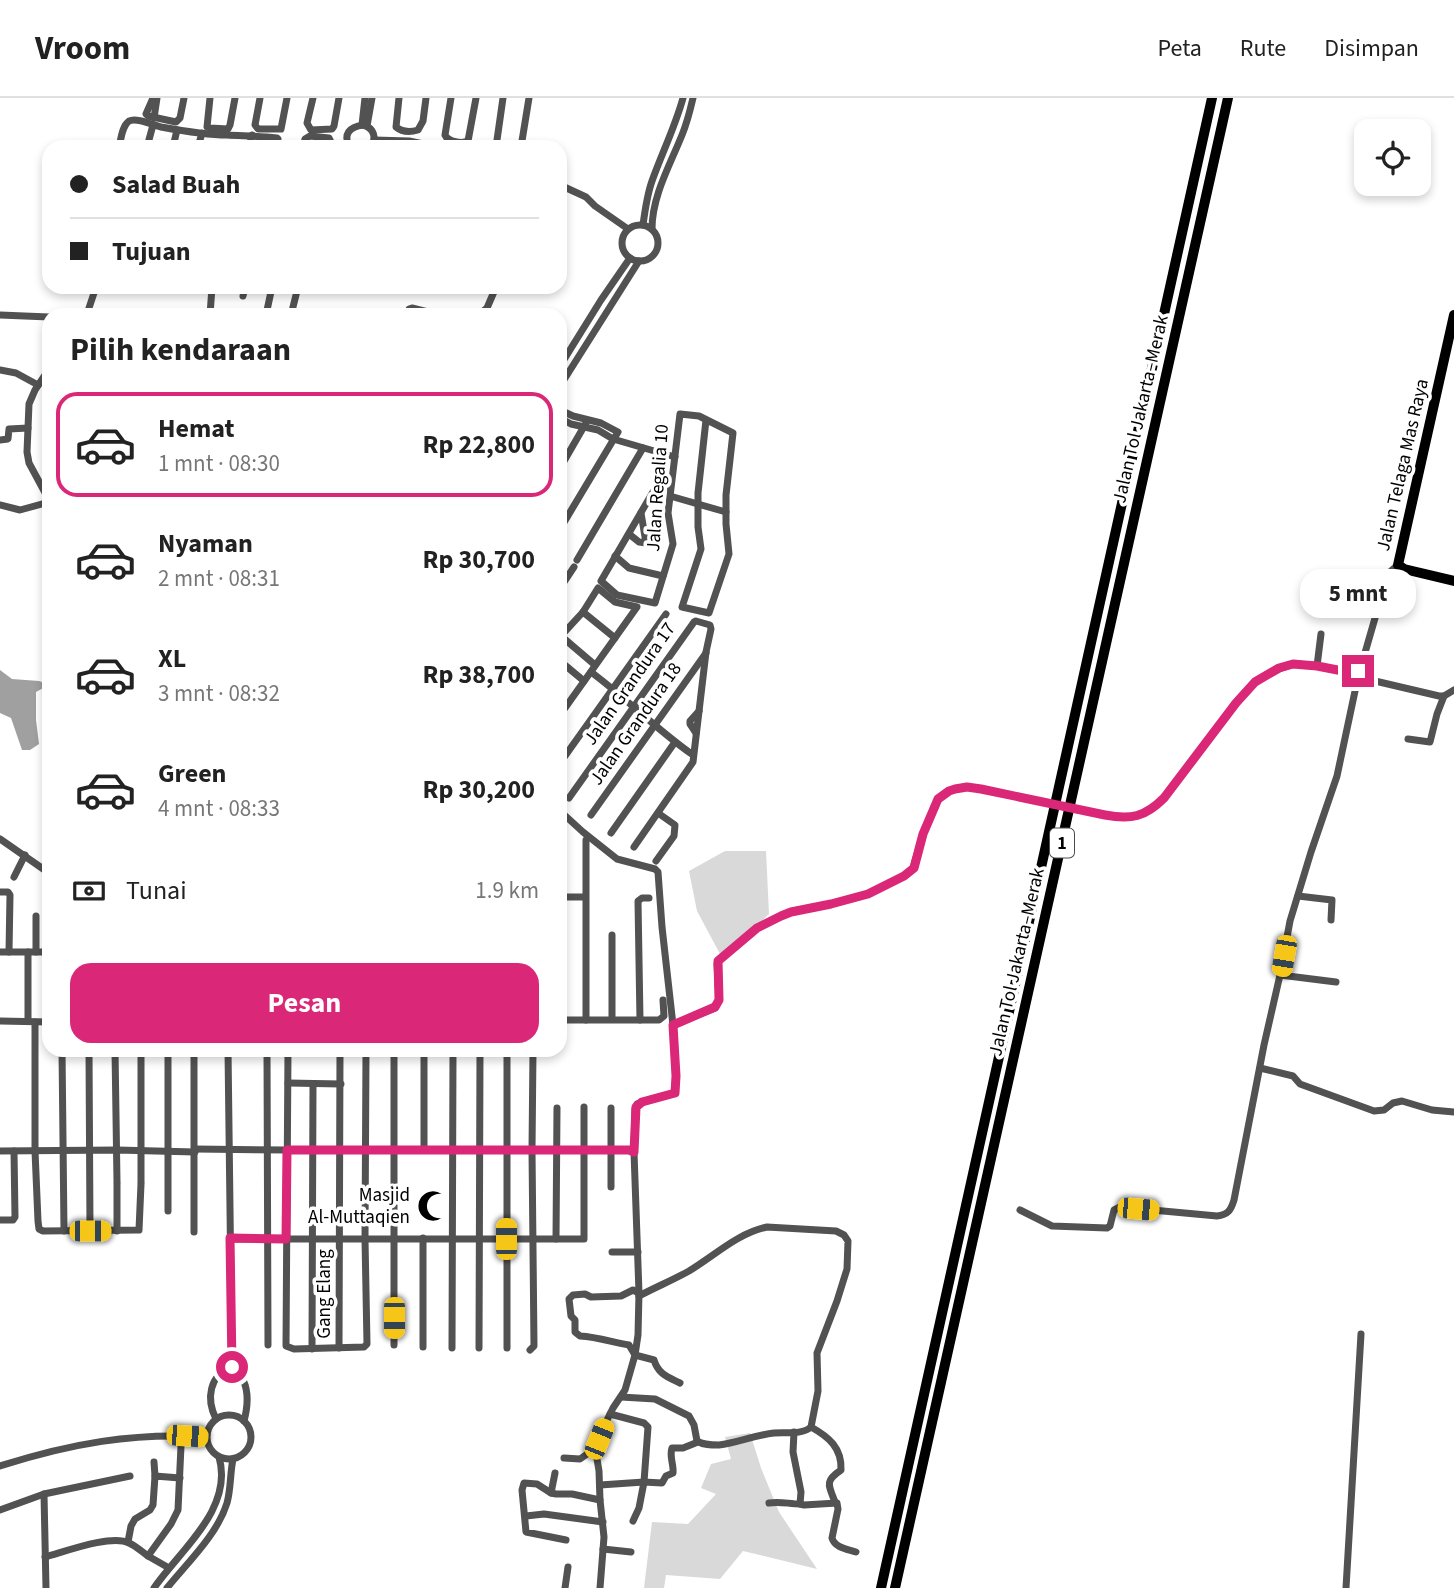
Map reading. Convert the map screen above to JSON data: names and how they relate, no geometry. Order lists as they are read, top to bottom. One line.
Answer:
{"streets":{"highway":["Jalan Tol Jakarta–Merak","1"],"main road":["Jalan Telaga Mas Raya"],"street":["Jalan Regalia 10","Jalan Grandura 17","Jalan Grandura 18","Gang Elang"]},"crossings":[["Jalan Grandura 17","Jalan Grandura 18"]],"places":{"mosque":["Masjid Al-Muttaqien"]},"page":{"header":"Vroom","nav":["Peta","Rute","Disimpan"],"banner":["Salad Buah","Tujuan"],"heading":"Pilih kendaraan","list":[{"name":"Hemat","note":"1 mnt · 08:30","value":"Rp 22,800"},{"name":"Nyaman","note":"2 mnt · 08:31","value":"Rp 30,700"},{"name":"XL","note":"3 mnt · 08:32","value":"Rp 38,700"},{"name":"Green","note":"4 mnt · 08:33","value":"Rp 30,200"}],"bubble":"5 mnt","pay":["Tunai","1.9 km"],"buttons":"Pesan"}}
